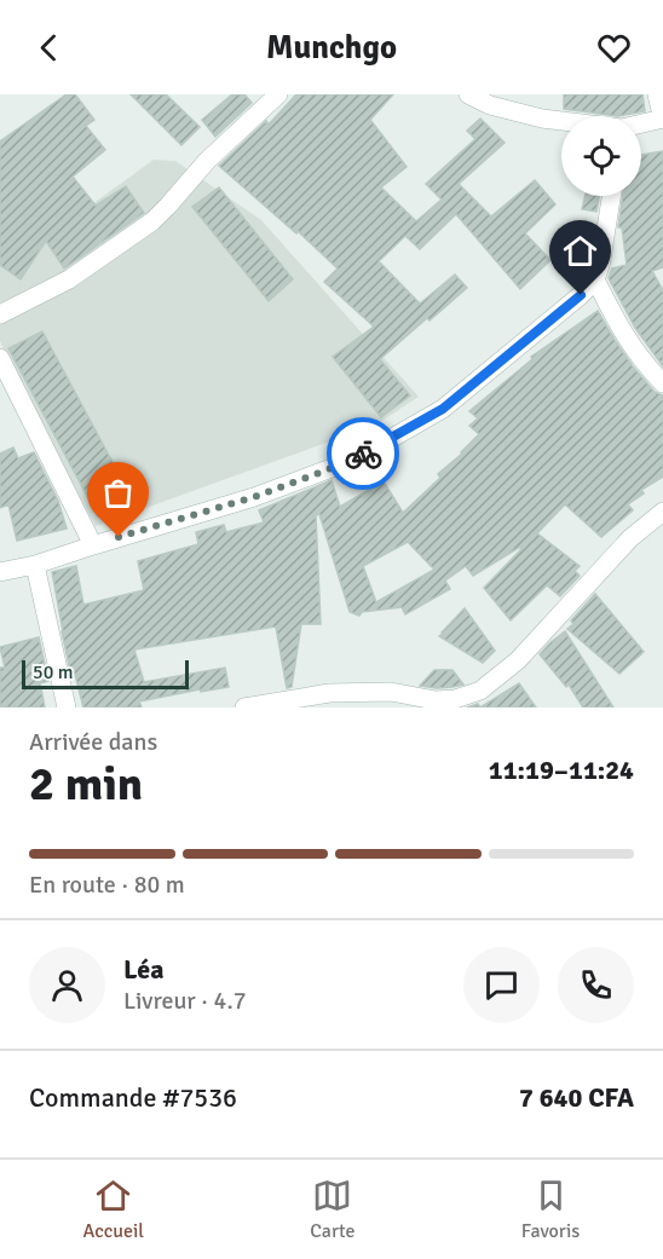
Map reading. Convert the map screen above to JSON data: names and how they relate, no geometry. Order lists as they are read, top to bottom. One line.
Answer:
{"scale_bar":"50 m","page":{"header":"Munchgo","scale":"50 m","heading":["2 min","Arrivée dans","11:19–11:24"],"panel":["Léa","Livreur · 4.7","Commande #7536","7 640 CFA"],"bar":"En route · 80 m","tabs":["Accueil","Carte","Favoris"]}}
